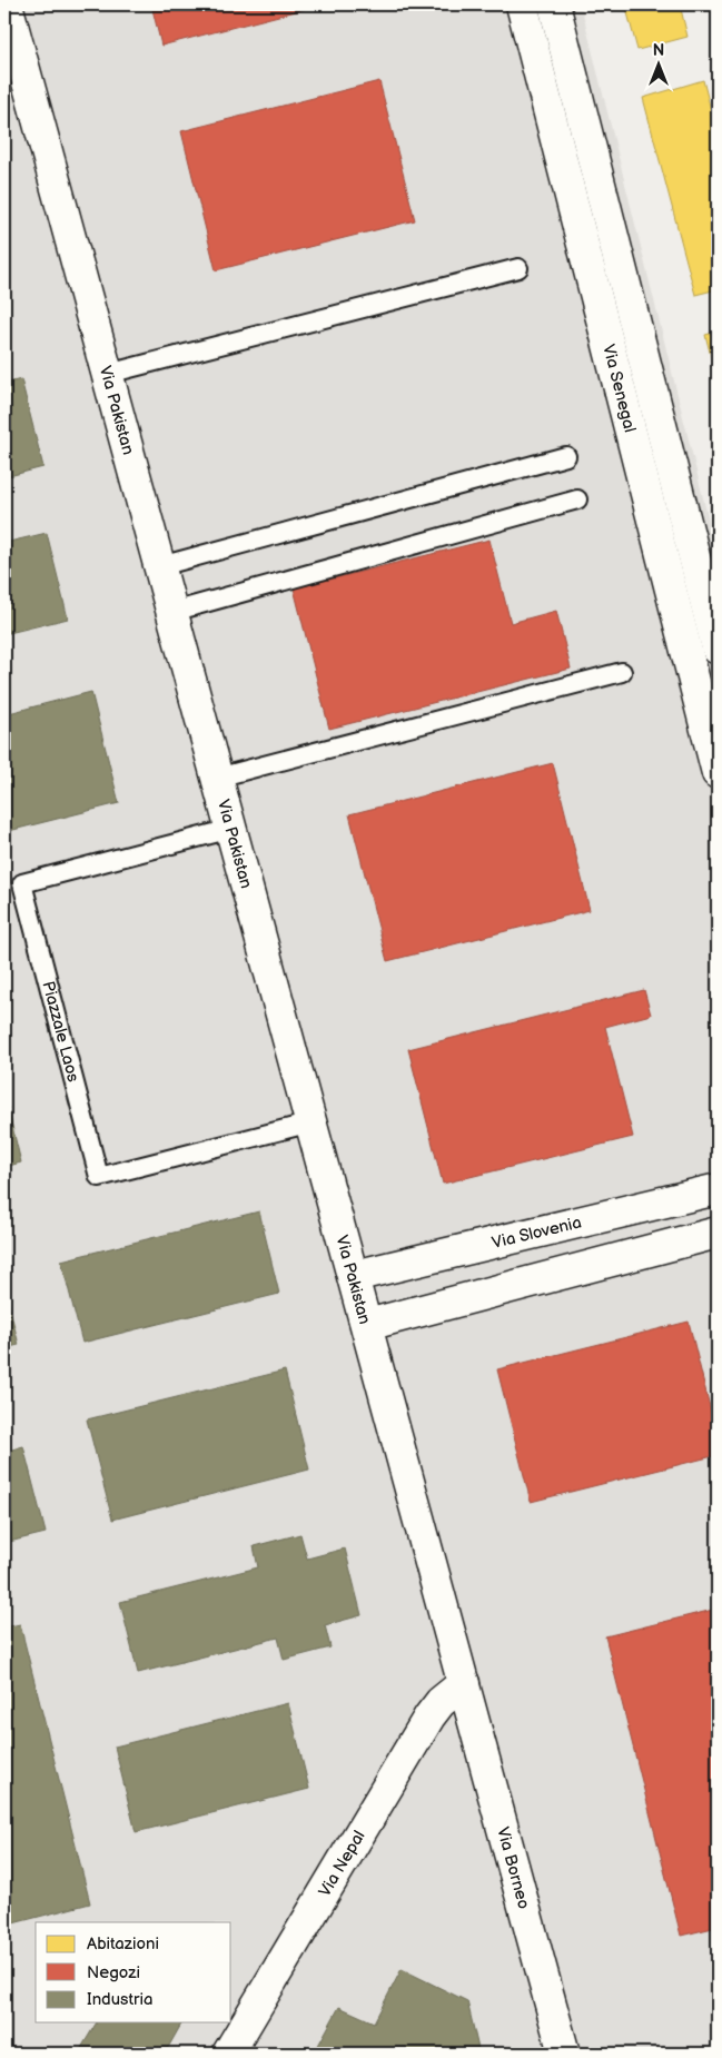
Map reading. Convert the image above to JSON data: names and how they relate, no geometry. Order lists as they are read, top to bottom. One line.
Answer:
{"streets":{"street":["Via Senegal","Via Pakistan","Via Slovenia","Via Nepal","Via Borneo"],"lane":["Piazzale Laos"]},"crossings":[["Via Pakistan","Piazzale Laos"],["Via Pakistan","Via Slovenia"],["Via Pakistan","Via Nepal"],["Via Pakistan","Via Borneo"],["Via Nepal","Via Borneo"]],"legend":["Abitazioni","Negozi","Industria"],"north":"top"}
